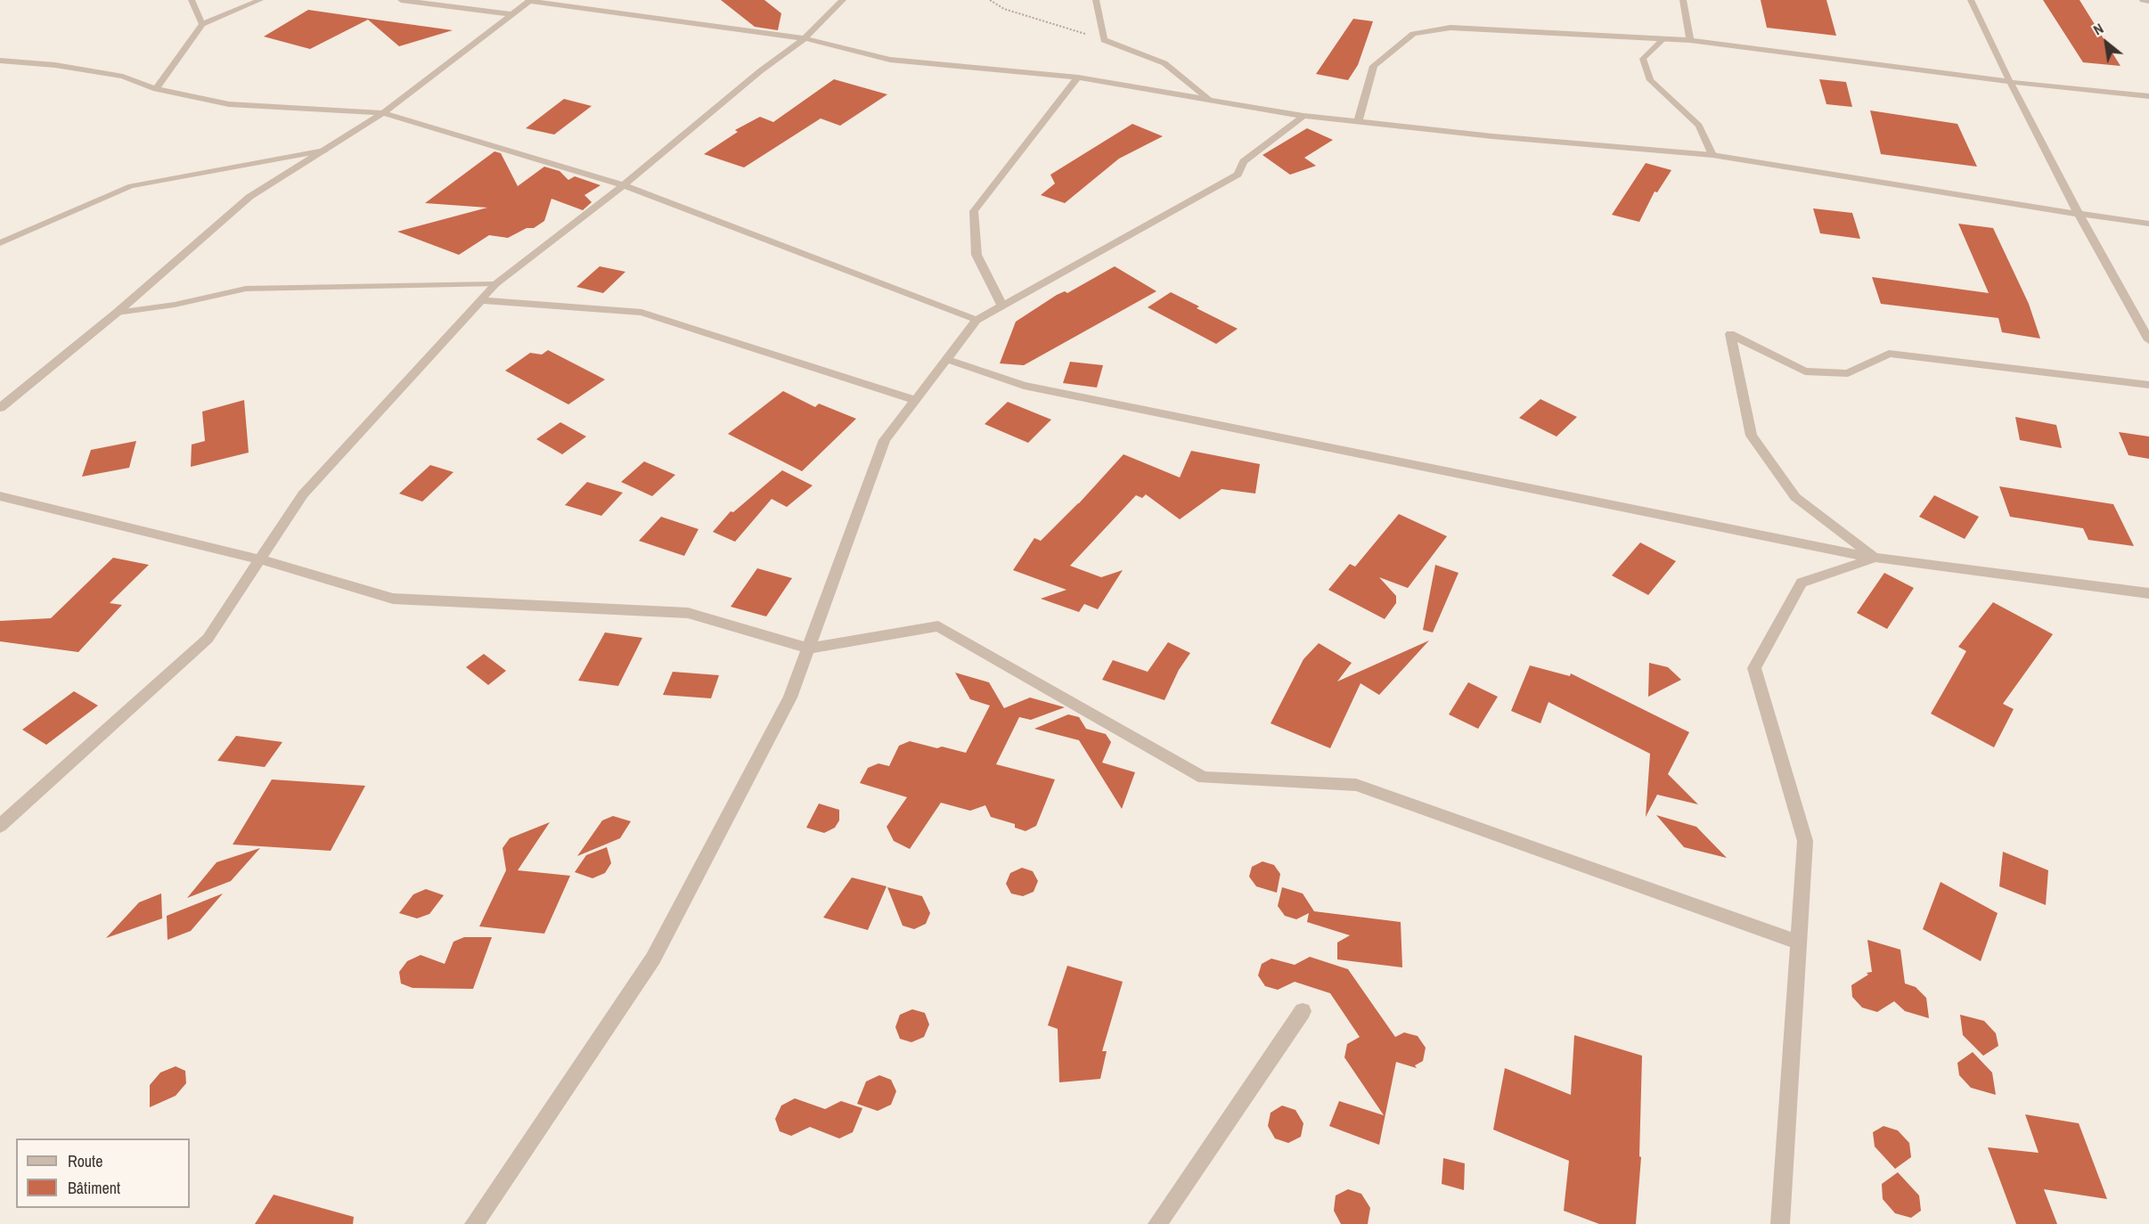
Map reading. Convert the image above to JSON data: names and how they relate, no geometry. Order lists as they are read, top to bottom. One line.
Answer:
{"legend":["Route","Bâtiment"],"north":"top left"}
